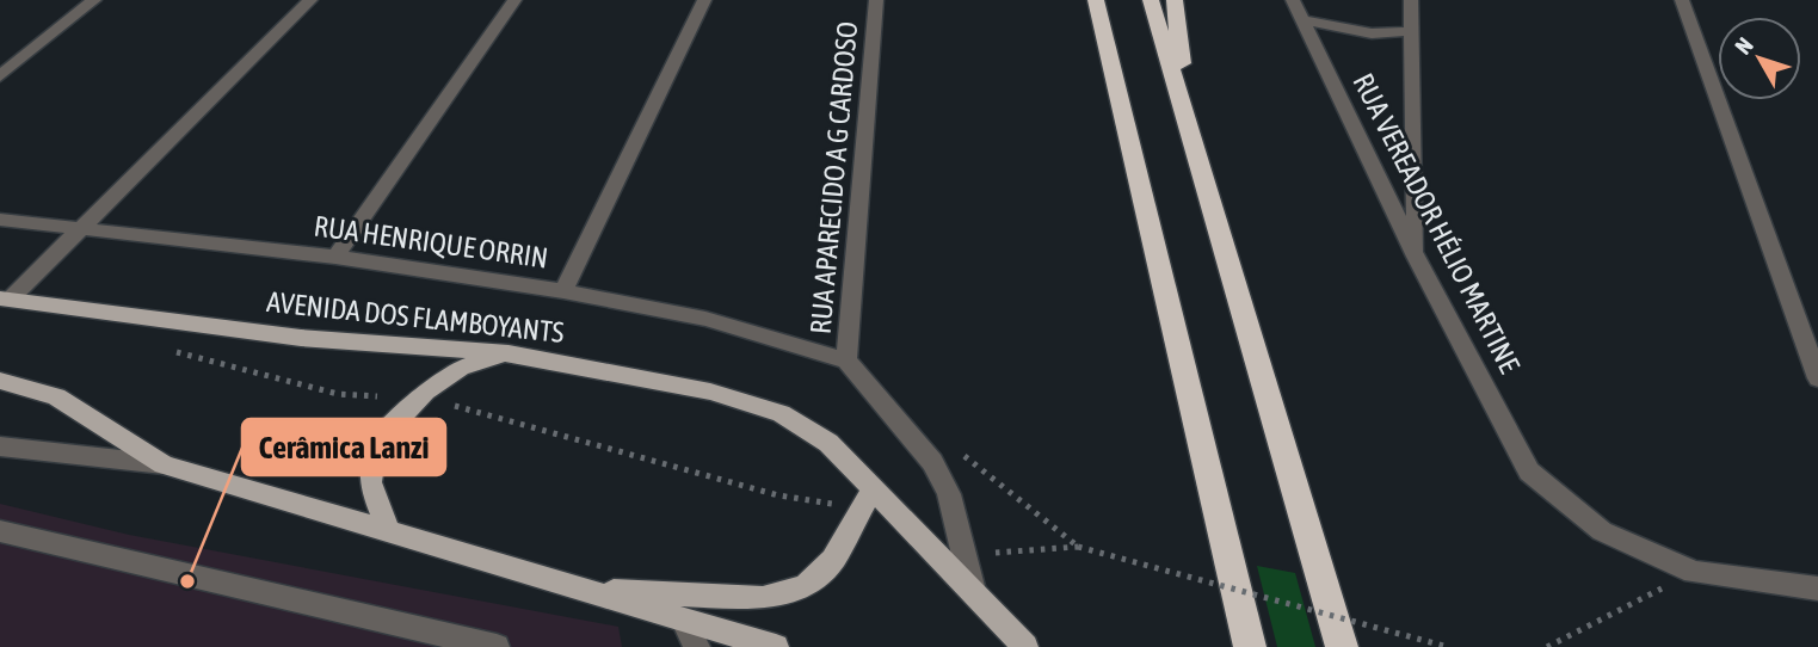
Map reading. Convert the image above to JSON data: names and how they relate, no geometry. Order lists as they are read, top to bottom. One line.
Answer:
{"streets":{"main road":["AVENIDA DOS FLAMBOYANTS"],"street":["RUA APARECIDO A G CARDOSO","RUA VEREADOR HÉLIO MARTINE","RUA HENRIQUE ORRIN"]},"crossings":[["RUA APARECIDO A G CARDOSO","RUA HENRIQUE ORRIN"]],"places":["Cerâmica Lanzi"],"north":"top left"}
